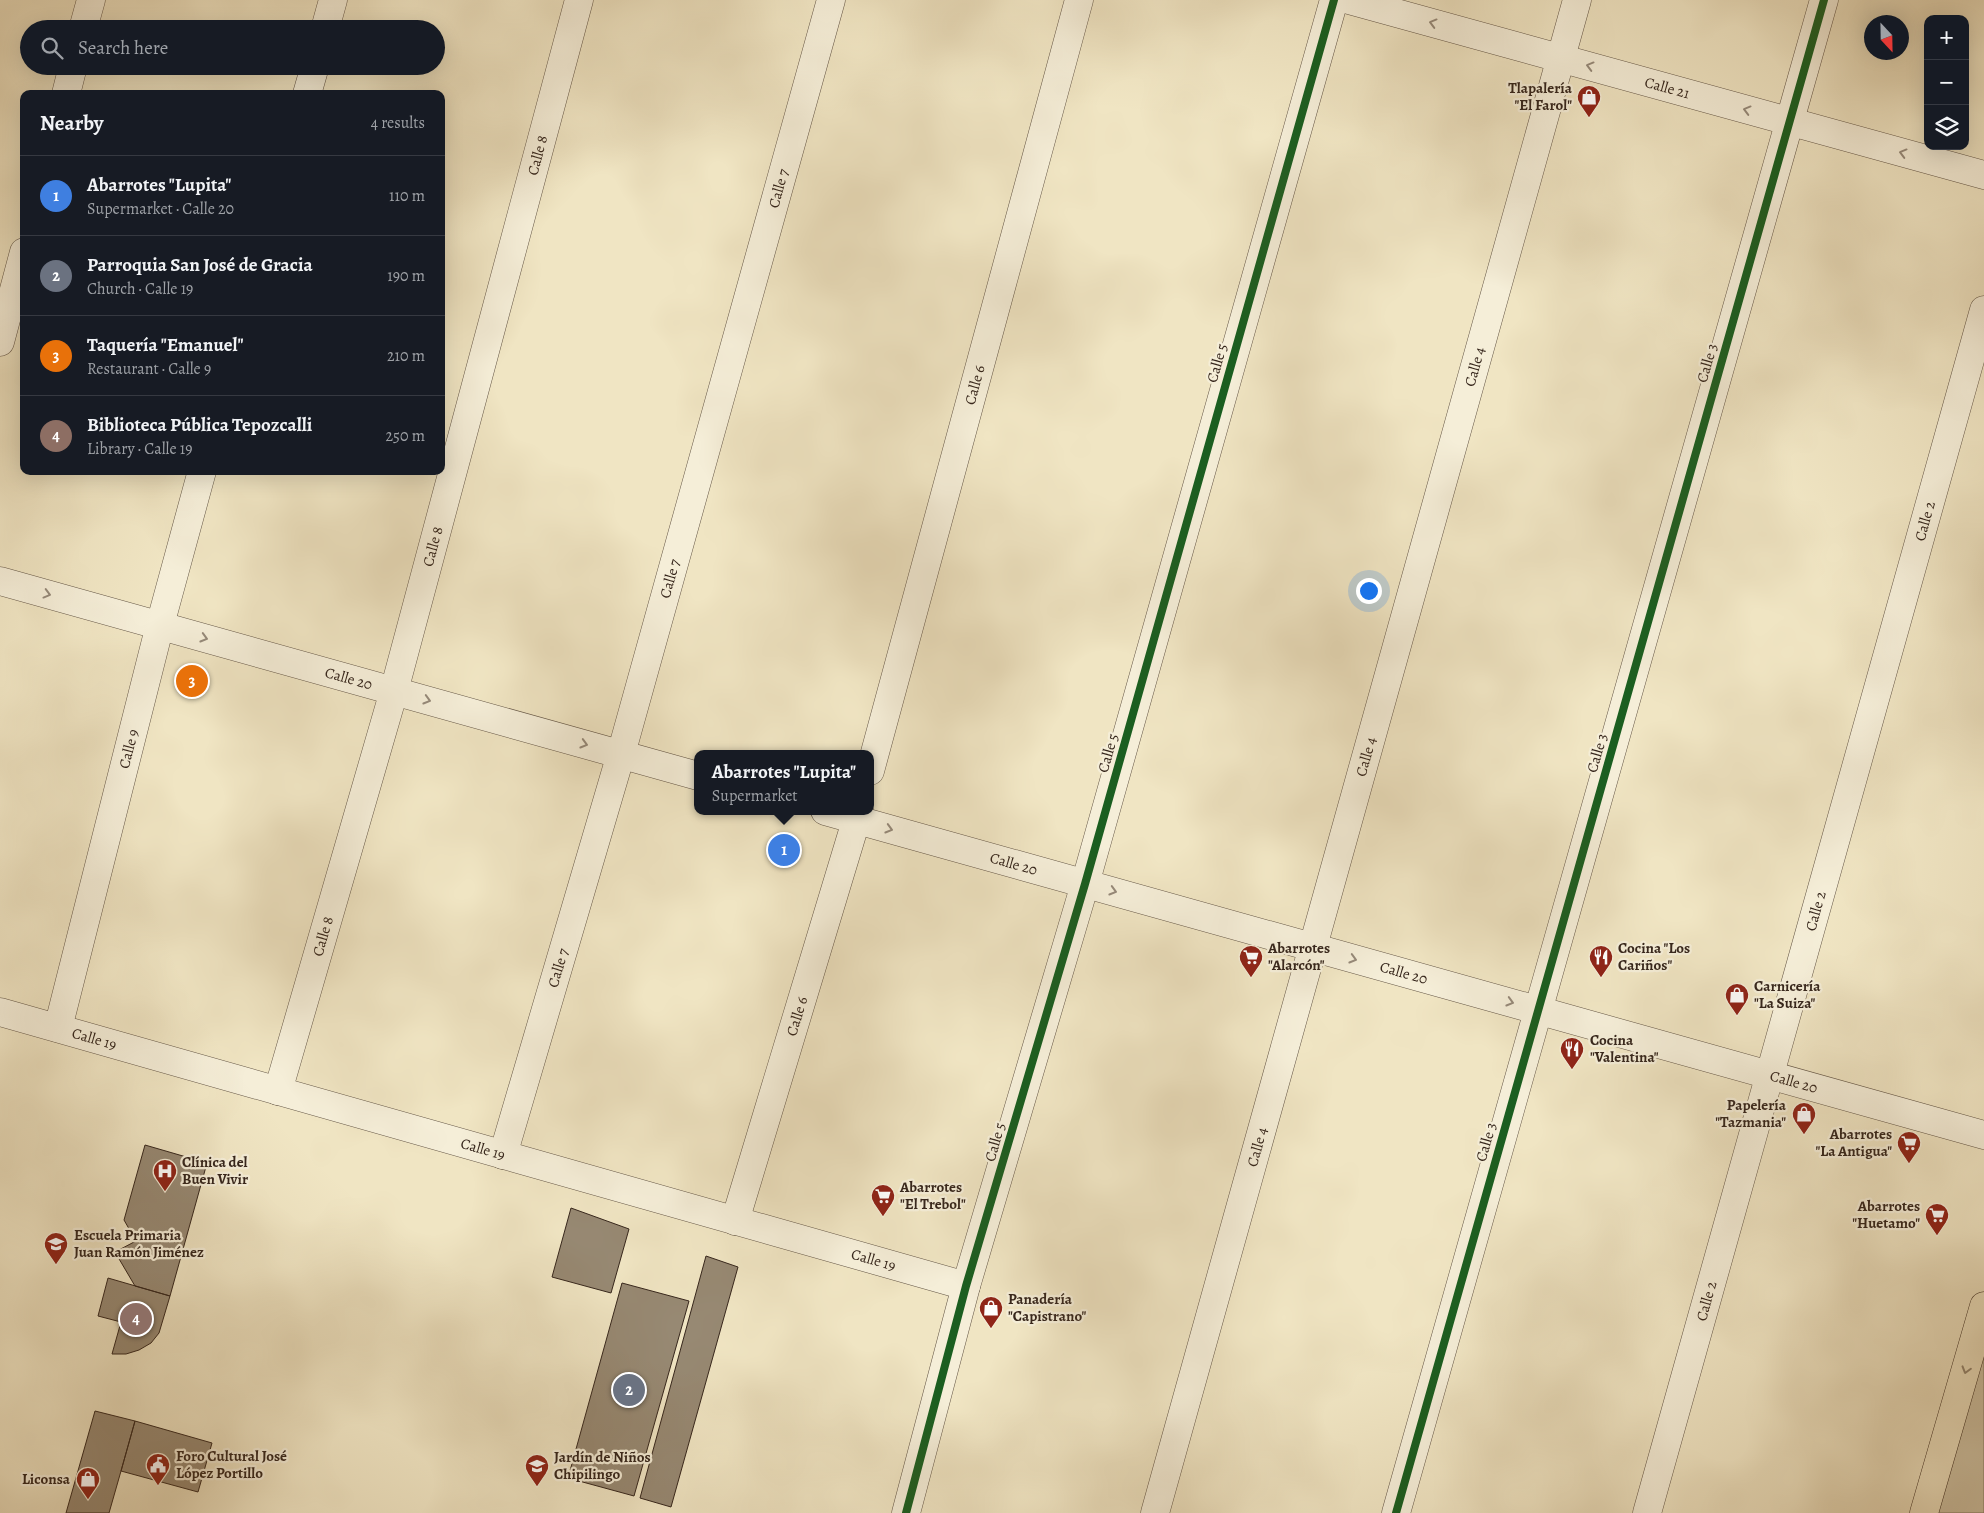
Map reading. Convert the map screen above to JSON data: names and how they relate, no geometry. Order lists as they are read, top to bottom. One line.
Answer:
{"streets":{"street":["Calle 21","Calle 8","Calle 7","Calle 5","Calle 3","Calle 4","Calle 6","Calle 2","Calle 20","Calle 9","Calle 19"]},"crossings":[["Calle 21","Calle 3"],["Calle 21","Calle 4"],["Calle 8","Calle 20"],["Calle 8","Calle 19"],["Calle 7","Calle 20"],["Calle 7","Calle 19"],["Calle 5","Calle 20"],["Calle 5","Calle 19"],["Calle 3","Calle 20"],["Calle 4","Calle 20"],["Calle 6","Calle 20"],["Calle 6","Calle 19"],["Calle 2","Calle 20"],["Calle 20","Calle 9"],["Calle 9","Calle 19"]],"one_way":["Calle 21","Calle 20"],"places":{"shop":["Tlapalería \"El Farol\"","Carnicería \"La Suiza\"","Papelería \"Tazmania\"","Panadería \"Capistrano\"","Liconsa"],"supermarket":["Abarrotes \"Alarcón\"","Abarrotes \"La Antigua\"","Abarrotes \"El Trebol\"","Abarrotes \"Huetamo\""],"restaurant":["Cocina \"Los Cariños\"","Cocina \"Valentina\""],"hospital":["Clínica del Buen Vivir"],"school or university":["Escuela Primaria Juan Ramón Jiménez","Jardín de Niños Chipilingo"],"public building":["Foro Cultural José López Portillo"]},"north":"bottom","page":{"map_buttons":["+","−"],"search":"Search here","heading":["Nearby","4 results"],"list":[{"mark":"1","name":"Abarrotes \"Lupita\"","note":"Supermarket · Calle 20","value":"110 m"},{"mark":"2","name":"Parroquia San José de Gracia","note":"Church · Calle 19","value":"190 m"},{"mark":"3","name":"Taquería \"Emanuel\"","note":"Restaurant · Calle 9","value":"210 m"},{"mark":"4","name":"Biblioteca Pública Tepozcalli","note":"Library · Calle 19","value":"250 m"}],"pins":["3","1","4","2"],"popup":["Abarrotes \"Lupita\"","Supermarket"]}}
